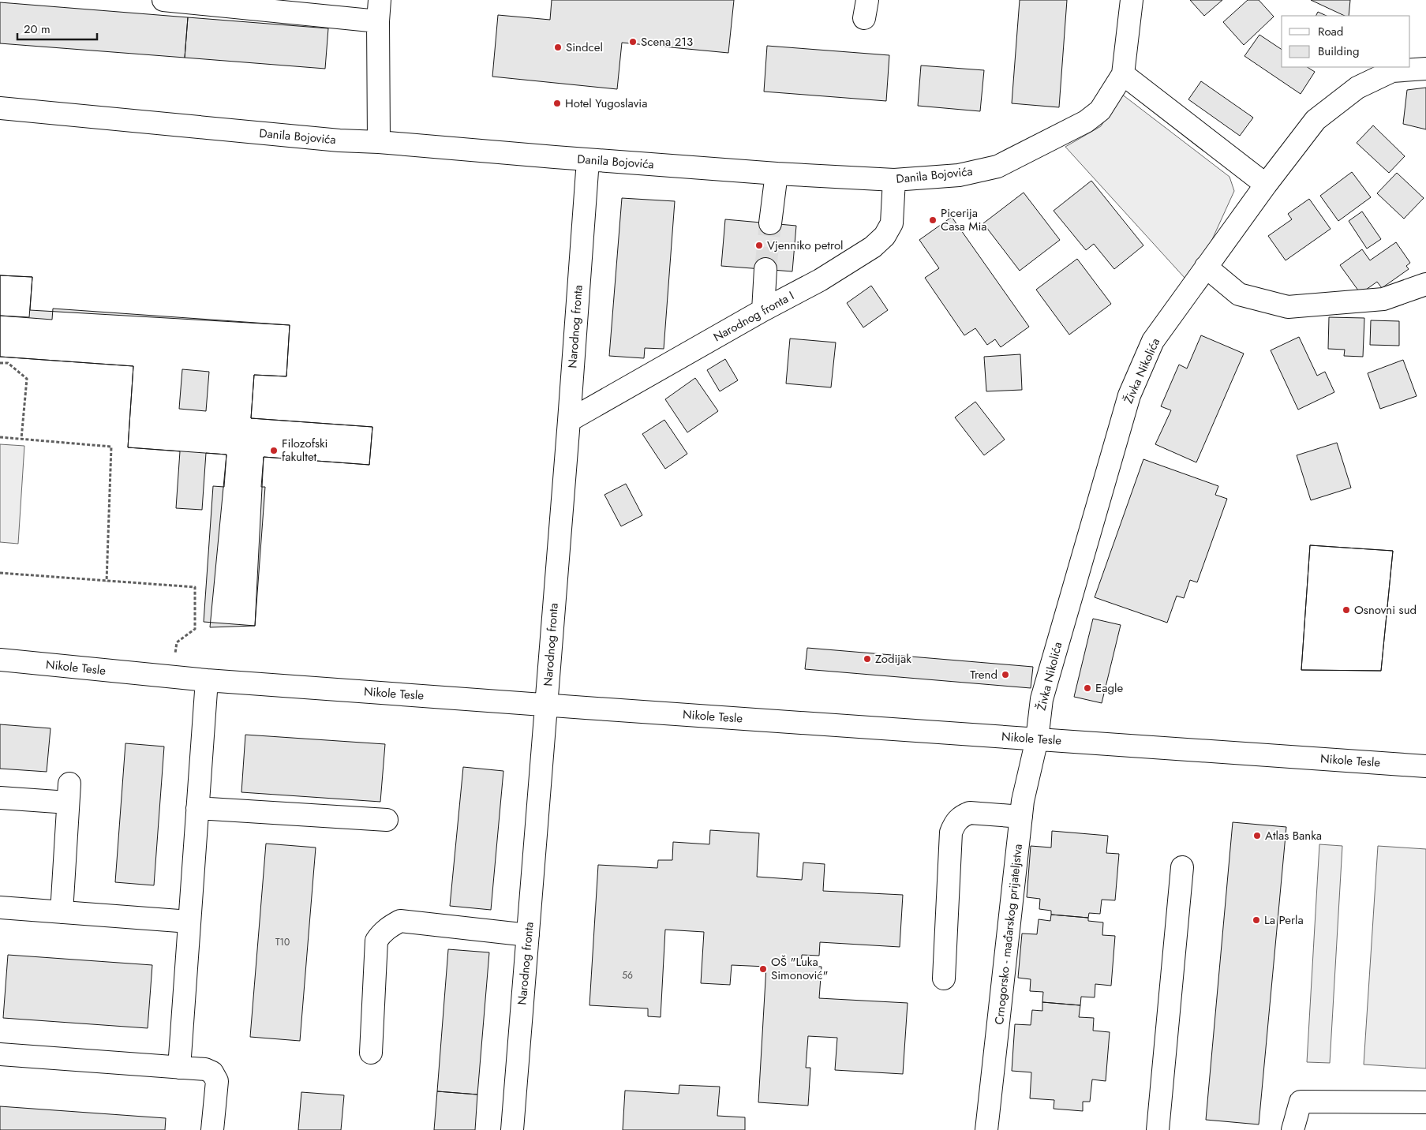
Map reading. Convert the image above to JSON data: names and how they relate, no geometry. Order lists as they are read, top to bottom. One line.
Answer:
{"streets":{"street":["Danila Bojovića","Narodnog fronta I","Narodnog fronta","Živka Nikolića","Nikole Tesle","Crnogorsko - mađarskog prijateljstva"]},"crossings":[["Danila Bojovića","Narodnog fronta I"],["Danila Bojovića","Narodnog fronta"],["Narodnog fronta I","Narodnog fronta"],["Narodnog fronta","Nikole Tesle"],["Živka Nikolića","Nikole Tesle"],["Živka Nikolića","Crnogorsko - mađarskog prijateljstva"],["Nikole Tesle","Crnogorsko - mađarskog prijateljstva"]],"places":["Scena 213","Sindcel","Hotel Yugoslavia","Picerija Casa Mia","Vjenniko petrol","Filozofski fakultet","Osnovni sud","Zodijak","Trend","Eagle","Atlas Banka","La Perla","OŠ \"Luka Simonović\""],"house_numbers":["T10","56"],"legend":["Road","Building"],"scale_bar":"20 m"}
